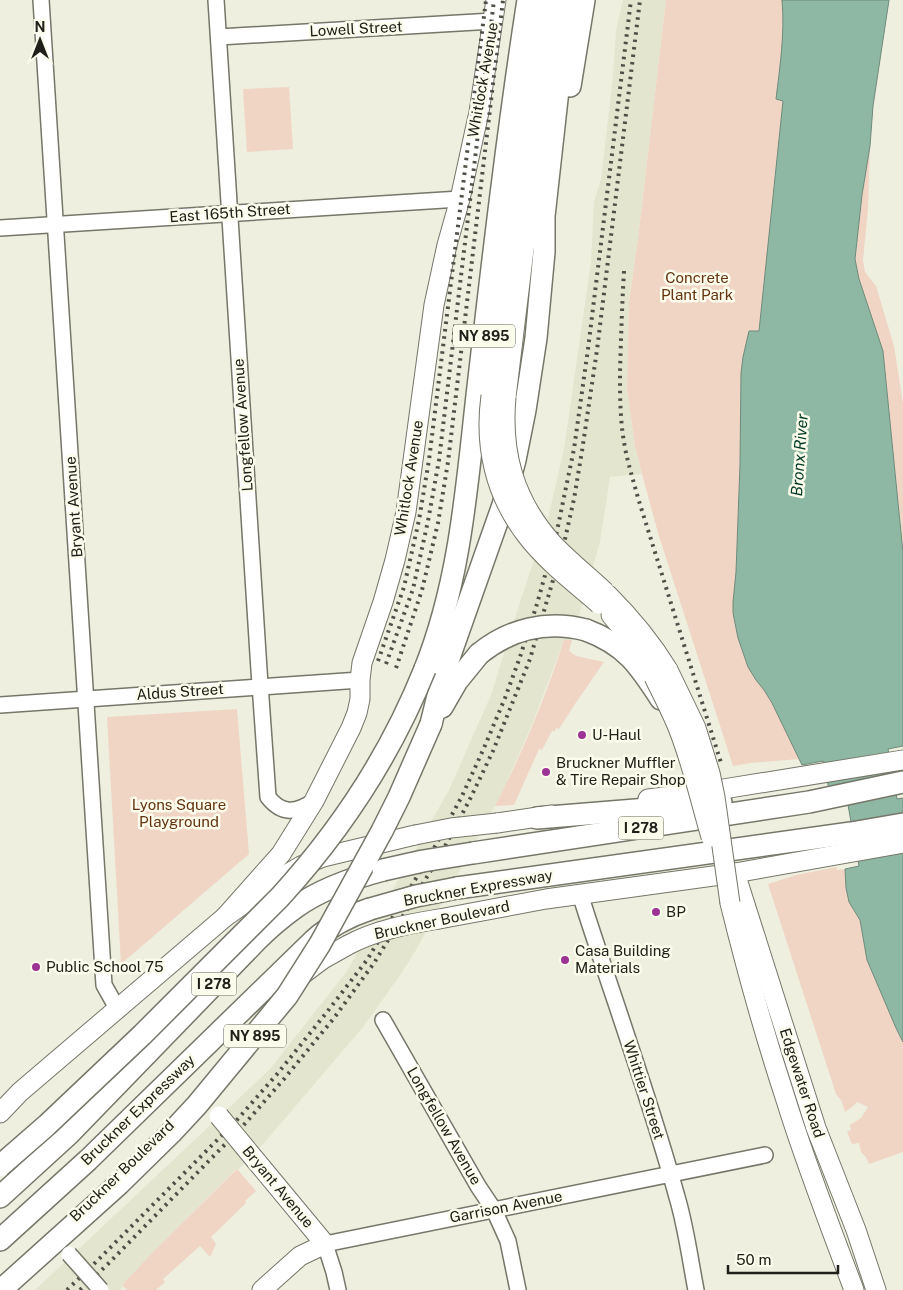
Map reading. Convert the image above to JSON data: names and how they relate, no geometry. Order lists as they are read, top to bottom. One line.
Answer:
{"streets":{"highway":["NY 895","I 278","Bruckner Expressway"],"main road":["Whitlock Avenue","Bryant Avenue","Bruckner Boulevard","Edgewater Road","Garrison Avenue"],"street":["Lowell Street","East 165th Street","Longfellow Avenue","Aldus Street","Whittier Street"]},"crossings":[["Lowell Street","Whitlock Avenue"],["Lowell Street","Longfellow Avenue"],["Whitlock Avenue","East 165th Street"],["Whitlock Avenue","Longfellow Avenue"],["Whitlock Avenue","Aldus Street"],["East 165th Street","Longfellow Avenue"],["East 165th Street","Bryant Avenue"],["Longfellow Avenue","Aldus Street"],["Longfellow Avenue","Garrison Avenue"],["Bryant Avenue","Aldus Street"],["Bryant Avenue","Bruckner Boulevard"],["Bryant Avenue","Garrison Avenue"],["Bruckner Expressway","Bruckner Boulevard"],["Bruckner Boulevard","Edgewater Road"],["Bruckner Boulevard","Whittier Street"],["Whittier Street","Garrison Avenue"]],"water":["Bronx River"],"parks":["Concrete Plant Park","Lyons Square Playground"],"places":["U-Haul","Bruckner Muffler & Tire Repair Shop","BP","Casa Building Materials","Public School 75"],"scale_bar":"50 m","north":"top"}
